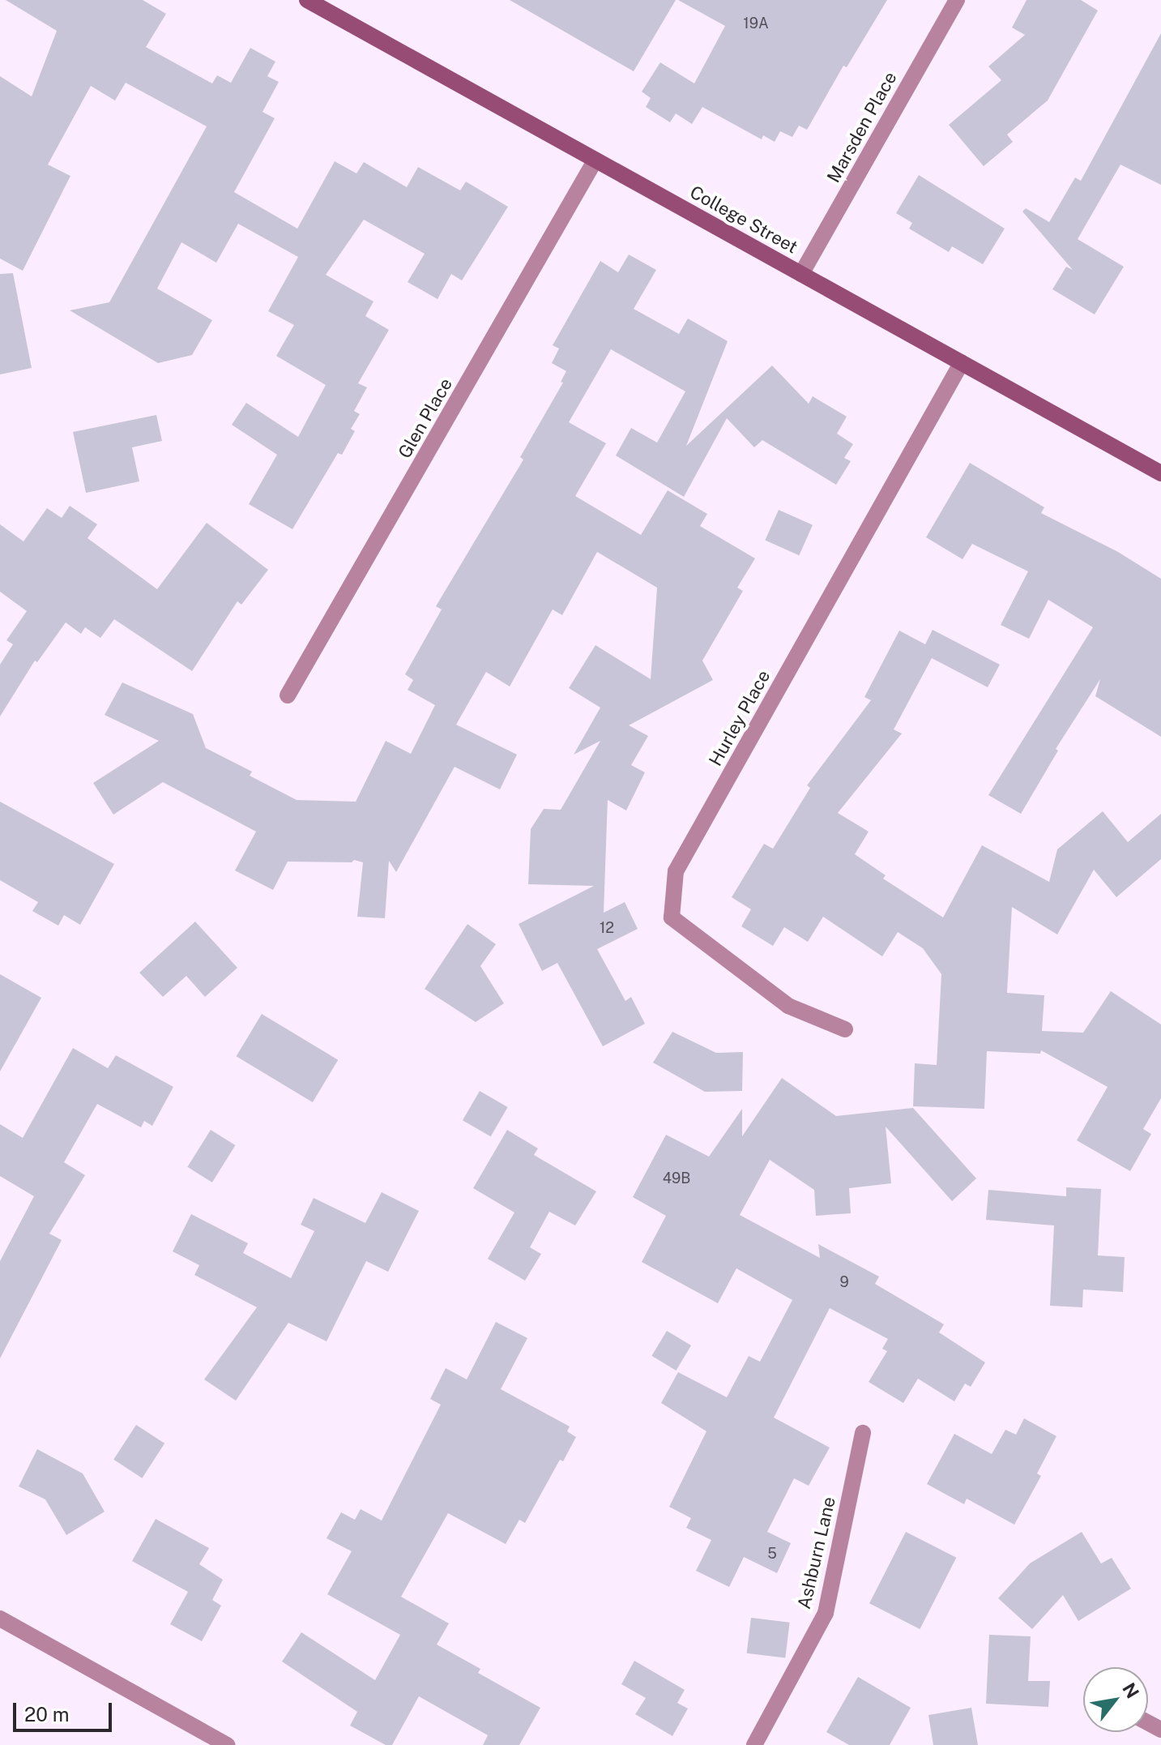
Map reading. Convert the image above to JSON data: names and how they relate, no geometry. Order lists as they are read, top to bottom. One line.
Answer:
{"streets":{"main road":["College Street"],"street":["Marsden Place","Glen Place","Hurley Place","Ashburn Lane"]},"crossings":[["Marsden Place","College Street"],["College Street","Glen Place"],["College Street","Hurley Place"]],"house_numbers":["19A","12","49B","9","5"],"scale_bar":"20 m","north":"top right"}
